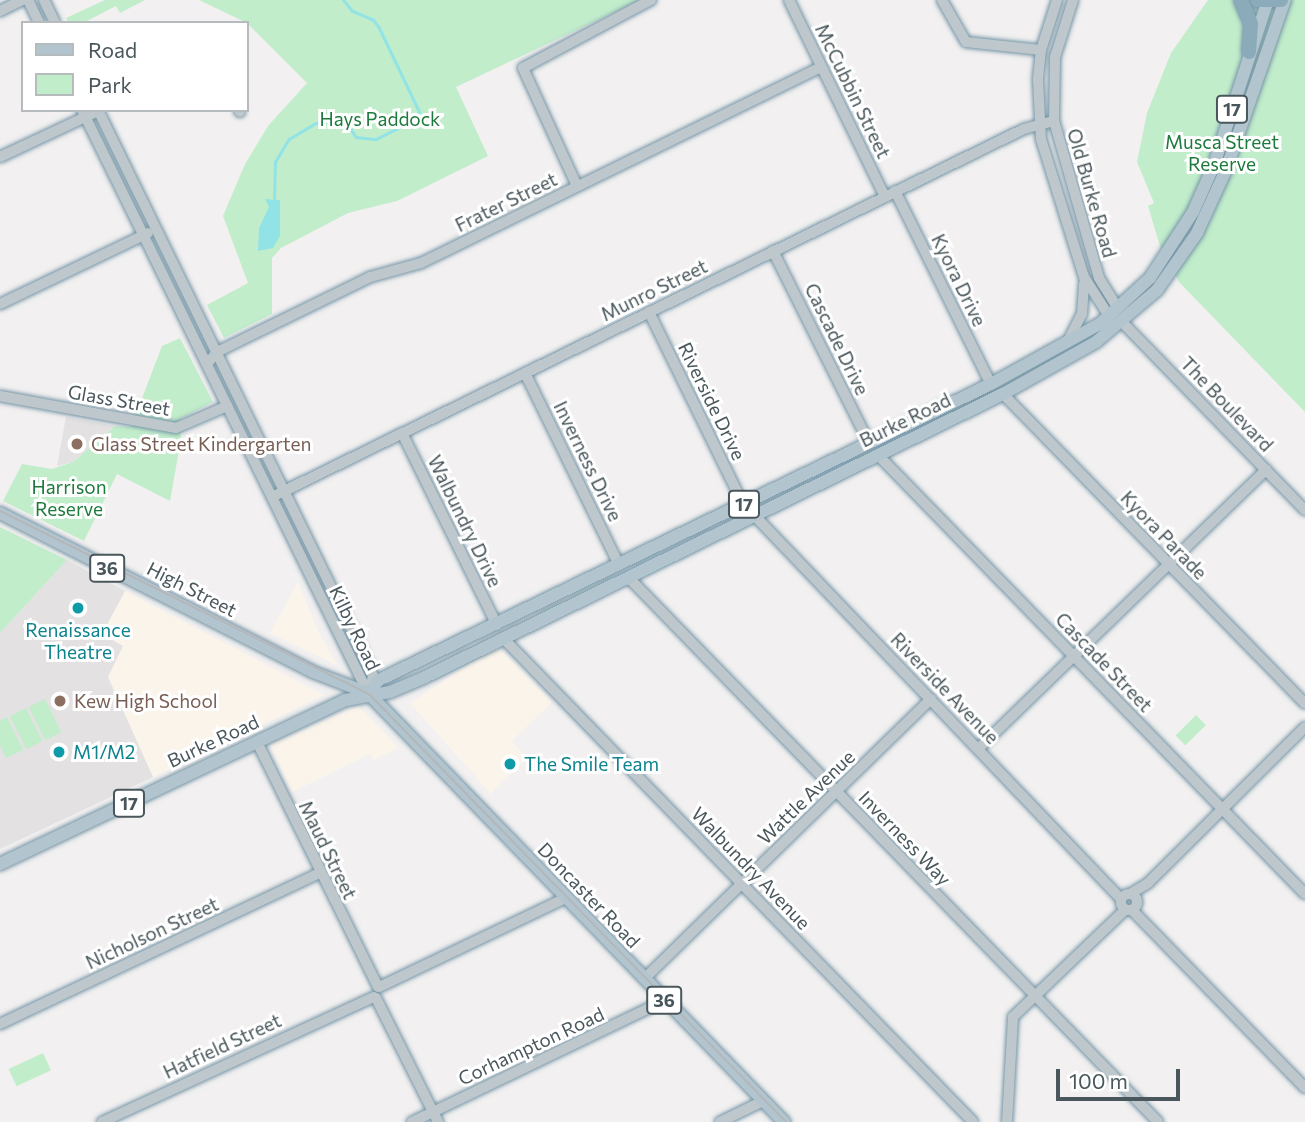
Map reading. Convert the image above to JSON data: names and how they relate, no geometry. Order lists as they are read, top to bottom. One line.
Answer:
{"streets":{"main road":["17","Burke Road","36","High Street","Doncaster Road"],"street":["McCubbin Street","Old Burke Road","Frater Street","Kyora Drive","Munro Street","Cascade Drive","Glass Street","Riverside Drive","The Boulevard","Inverness Drive","Walbundry Drive","Kyora Parade","Kilby Road","Cascade Street","Riverside Avenue","Wattle Avenue","Inverness Way","Maud Street","Walbundry Avenue","Nicholson Street","Hatfield Street","Corhampton Road"]},"crossings":[["McCubbin Street","Frater Street"],["McCubbin Street","Munro Street"],["Old Burke Road","Munro Street"],["Old Burke Road","Burke Road"],["Frater Street","Kilby Road"],["Kyora Drive","Munro Street"],["Kyora Drive","Burke Road"],["Munro Street","Cascade Drive"],["Munro Street","Riverside Drive"],["Munro Street","Inverness Drive"],["Munro Street","Walbundry Drive"],["Munro Street","Kilby Road"],["Cascade Drive","Burke Road"],["Glass Street","Kilby Road"],["Riverside Drive","Burke Road"],["The Boulevard","Burke Road"],["Burke Road","Inverness Drive"],["Burke Road","Walbundry Drive"],["Burke Road","Kyora Parade"],["Burke Road","High Street"],["Burke Road","Kilby Road"],["Burke Road","Cascade Street"],["Burke Road","Riverside Avenue"],["Burke Road","Inverness Way"],["Burke Road","Maud Street"],["Burke Road","Walbundry Avenue"],["Burke Road","Doncaster Road"],["High Street","Kilby Road"],["High Street","Doncaster Road"],["Kilby Road","Doncaster Road"],["Riverside Avenue","Wattle Avenue"],["Wattle Avenue","Inverness Way"],["Wattle Avenue","Walbundry Avenue"],["Wattle Avenue","Doncaster Road"],["Maud Street","Nicholson Street"],["Maud Street","Hatfield Street"],["Maud Street","Corhampton Road"],["Doncaster Road","Hatfield Street"],["Doncaster Road","Corhampton Road"]],"parks":["Hays Paddock","Musca Street Reserve","Harrison Reserve"],"places":["Glass Street Kindergarten","Renaissance Theatre","Kew High School","M1/M2","The Smile Team"],"legend":["Road","Park"],"scale_bar":"100 m"}
